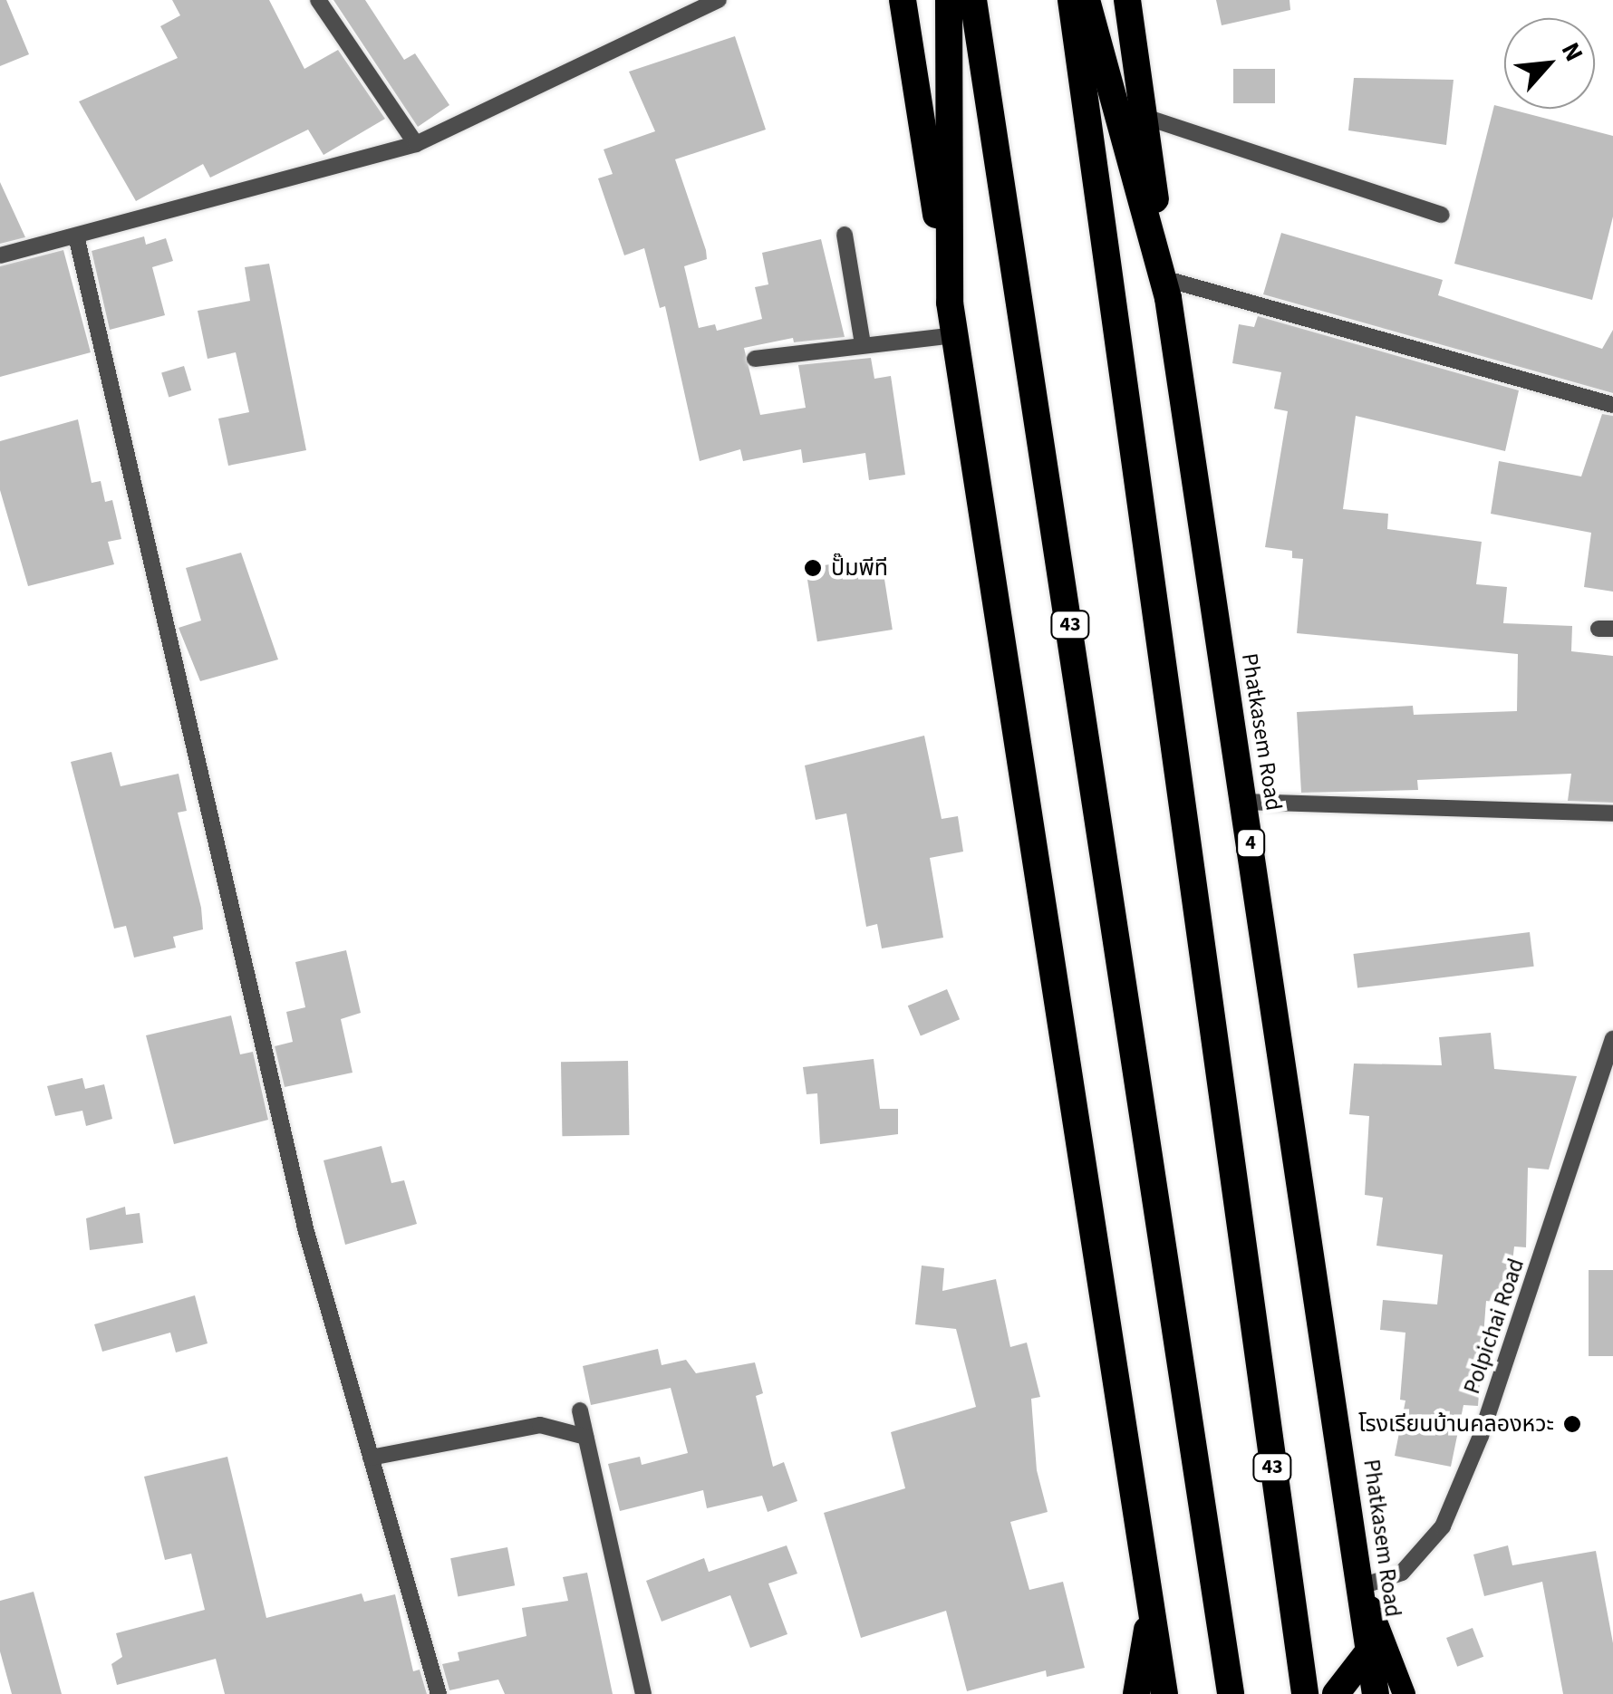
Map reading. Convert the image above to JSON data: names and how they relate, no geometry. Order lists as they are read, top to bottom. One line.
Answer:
{"streets":{"highway":["43","Phatkasem Road","4"],"street":["Polpichai Road"]},"crossings":[["Phatkasem Road","Polpichai Road"]],"places":["ปั๊มพีที","โรงเรียนบ้านคลองหวะ"],"north":"top right"}
